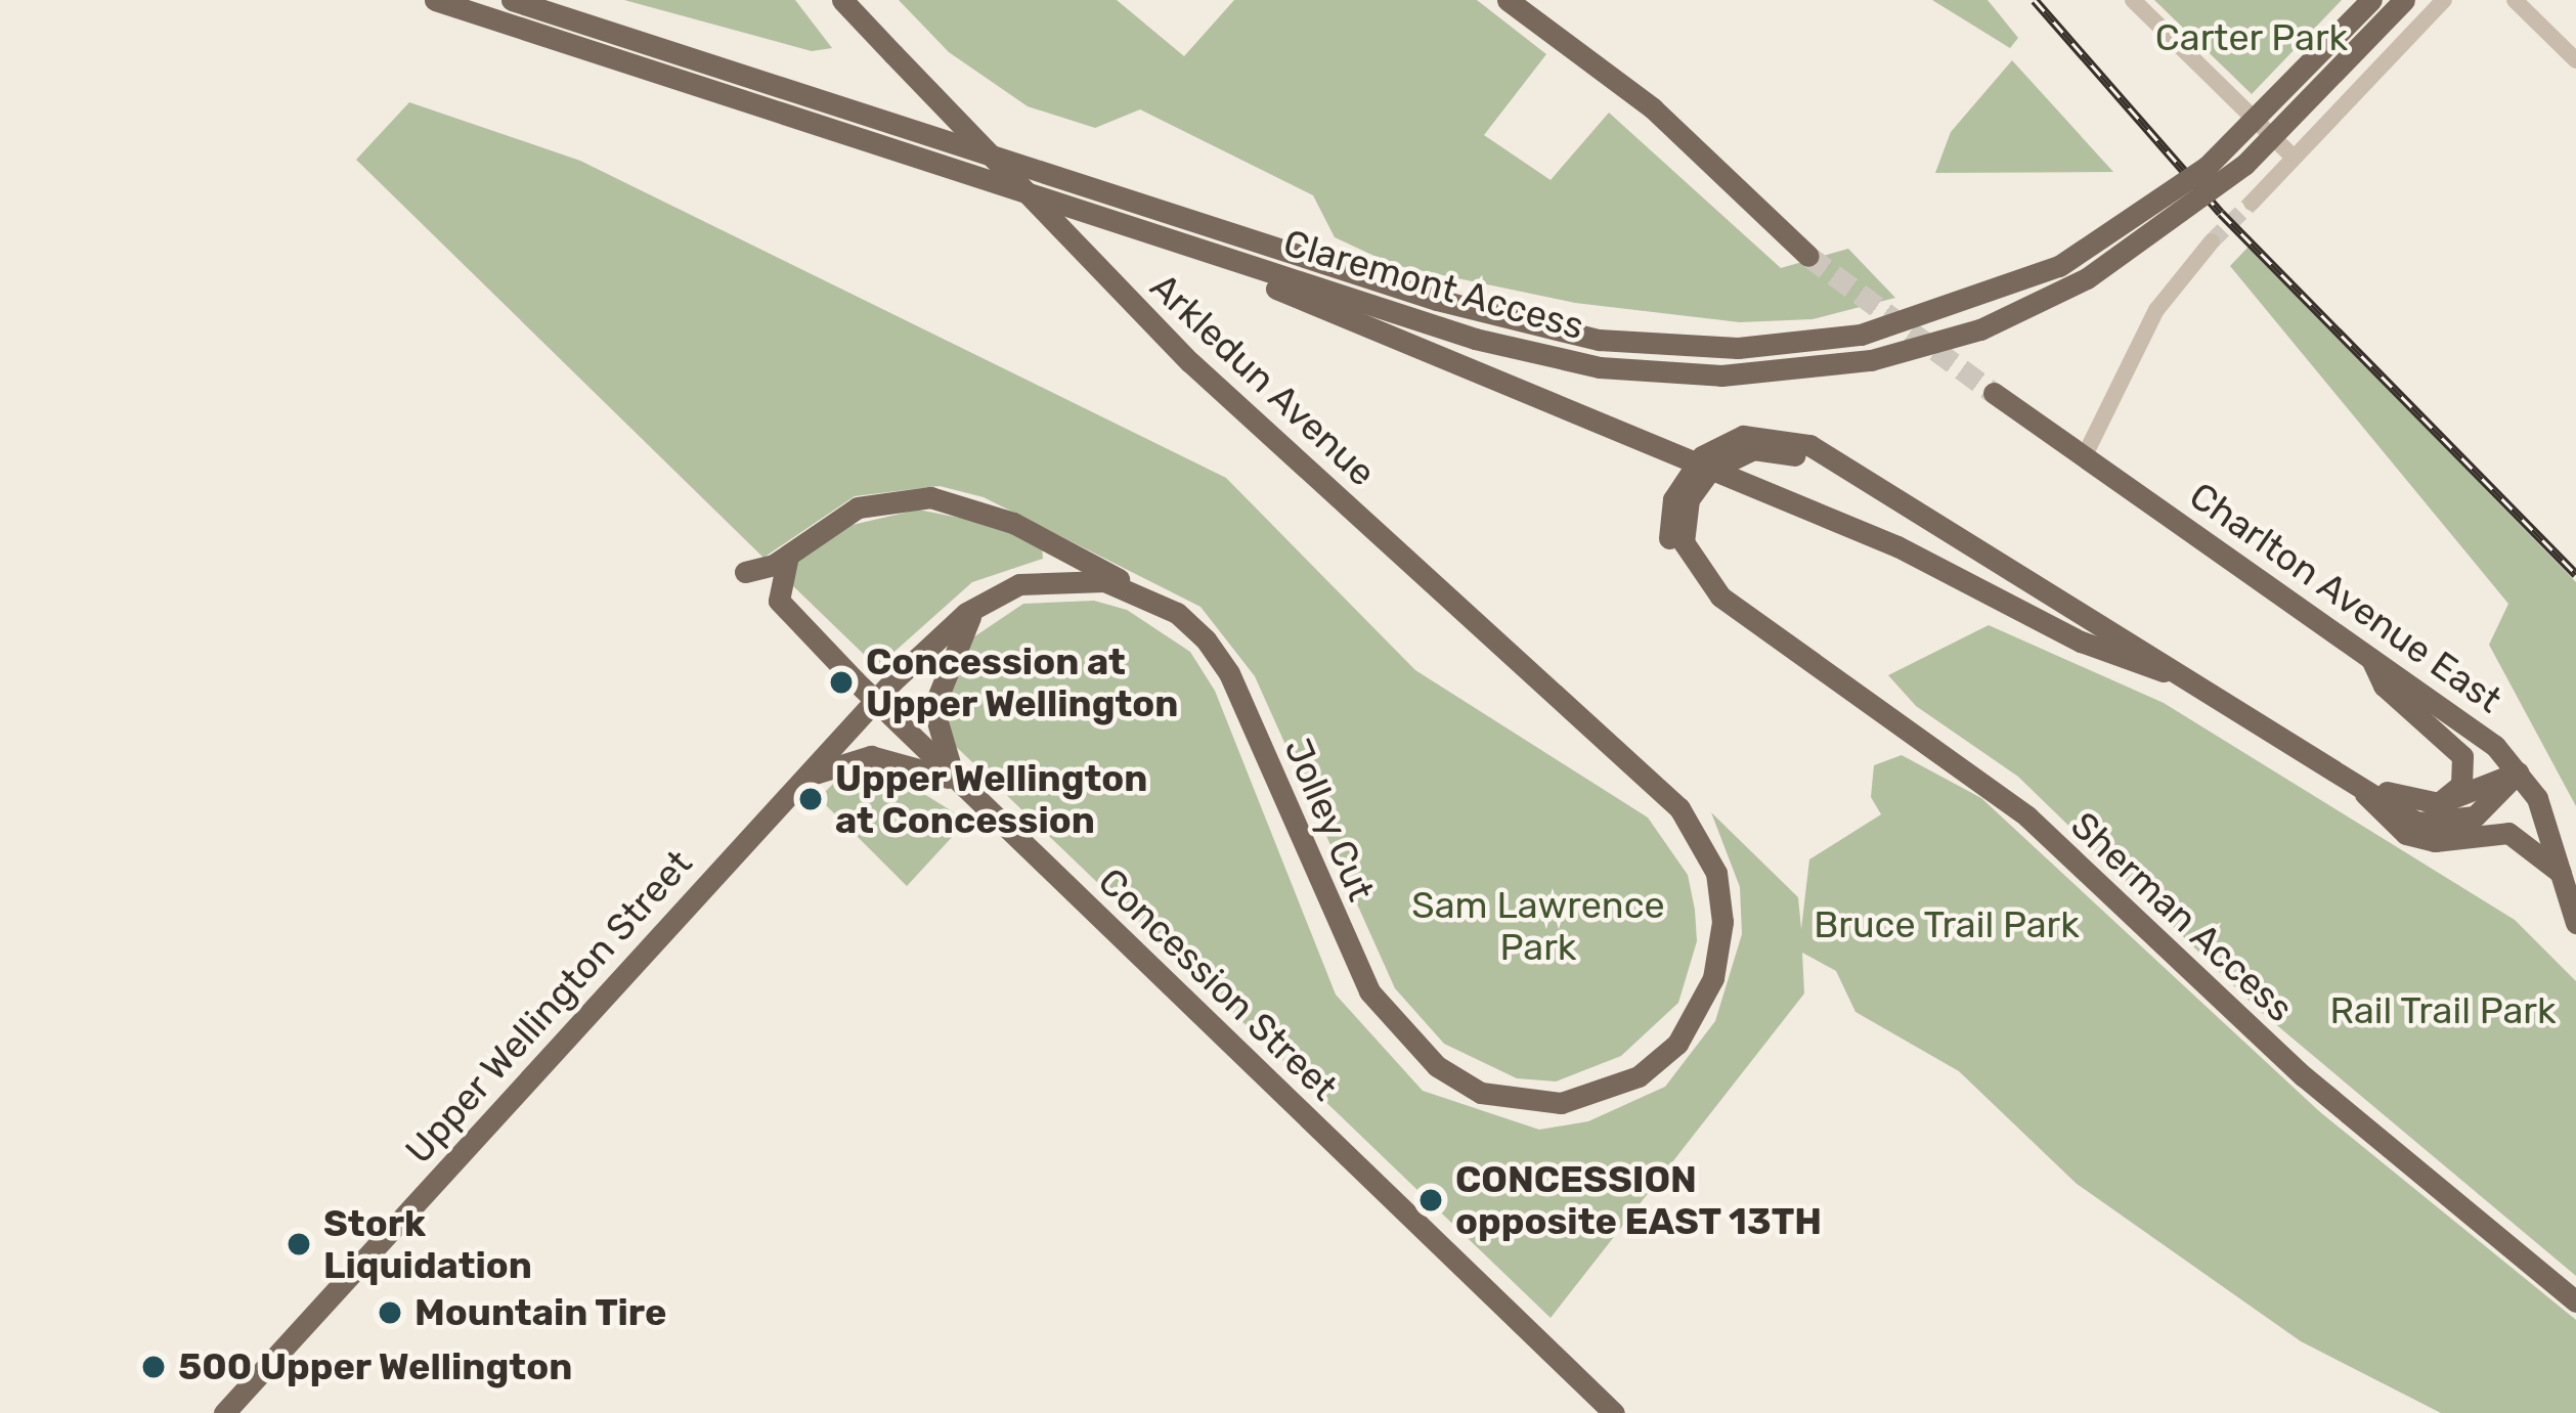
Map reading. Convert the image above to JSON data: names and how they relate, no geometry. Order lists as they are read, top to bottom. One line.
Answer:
{"streets":{"main road":["Claremont Access","Arkledun Avenue","Charlton Avenue East","Jolley Cut","Sherman Access","Concession Street","Upper Wellington Street"]},"crossings":[["Arkledun Avenue","Jolley Cut"],["Charlton Avenue East","Sherman Access"],["Jolley Cut","Concession Street"],["Jolley Cut","Upper Wellington Street"],["Concession Street","Upper Wellington Street"]],"parks":["Carter Park","Sam Lawrence Park","Bruce Trail Park","Rail Trail Park"],"places":["Concession at Upper Wellington","Upper Wellington at Concession","CONCESSION opposite EAST 13TH","Stork Liquidation","Mountain Tire","500 Upper Wellington"]}
